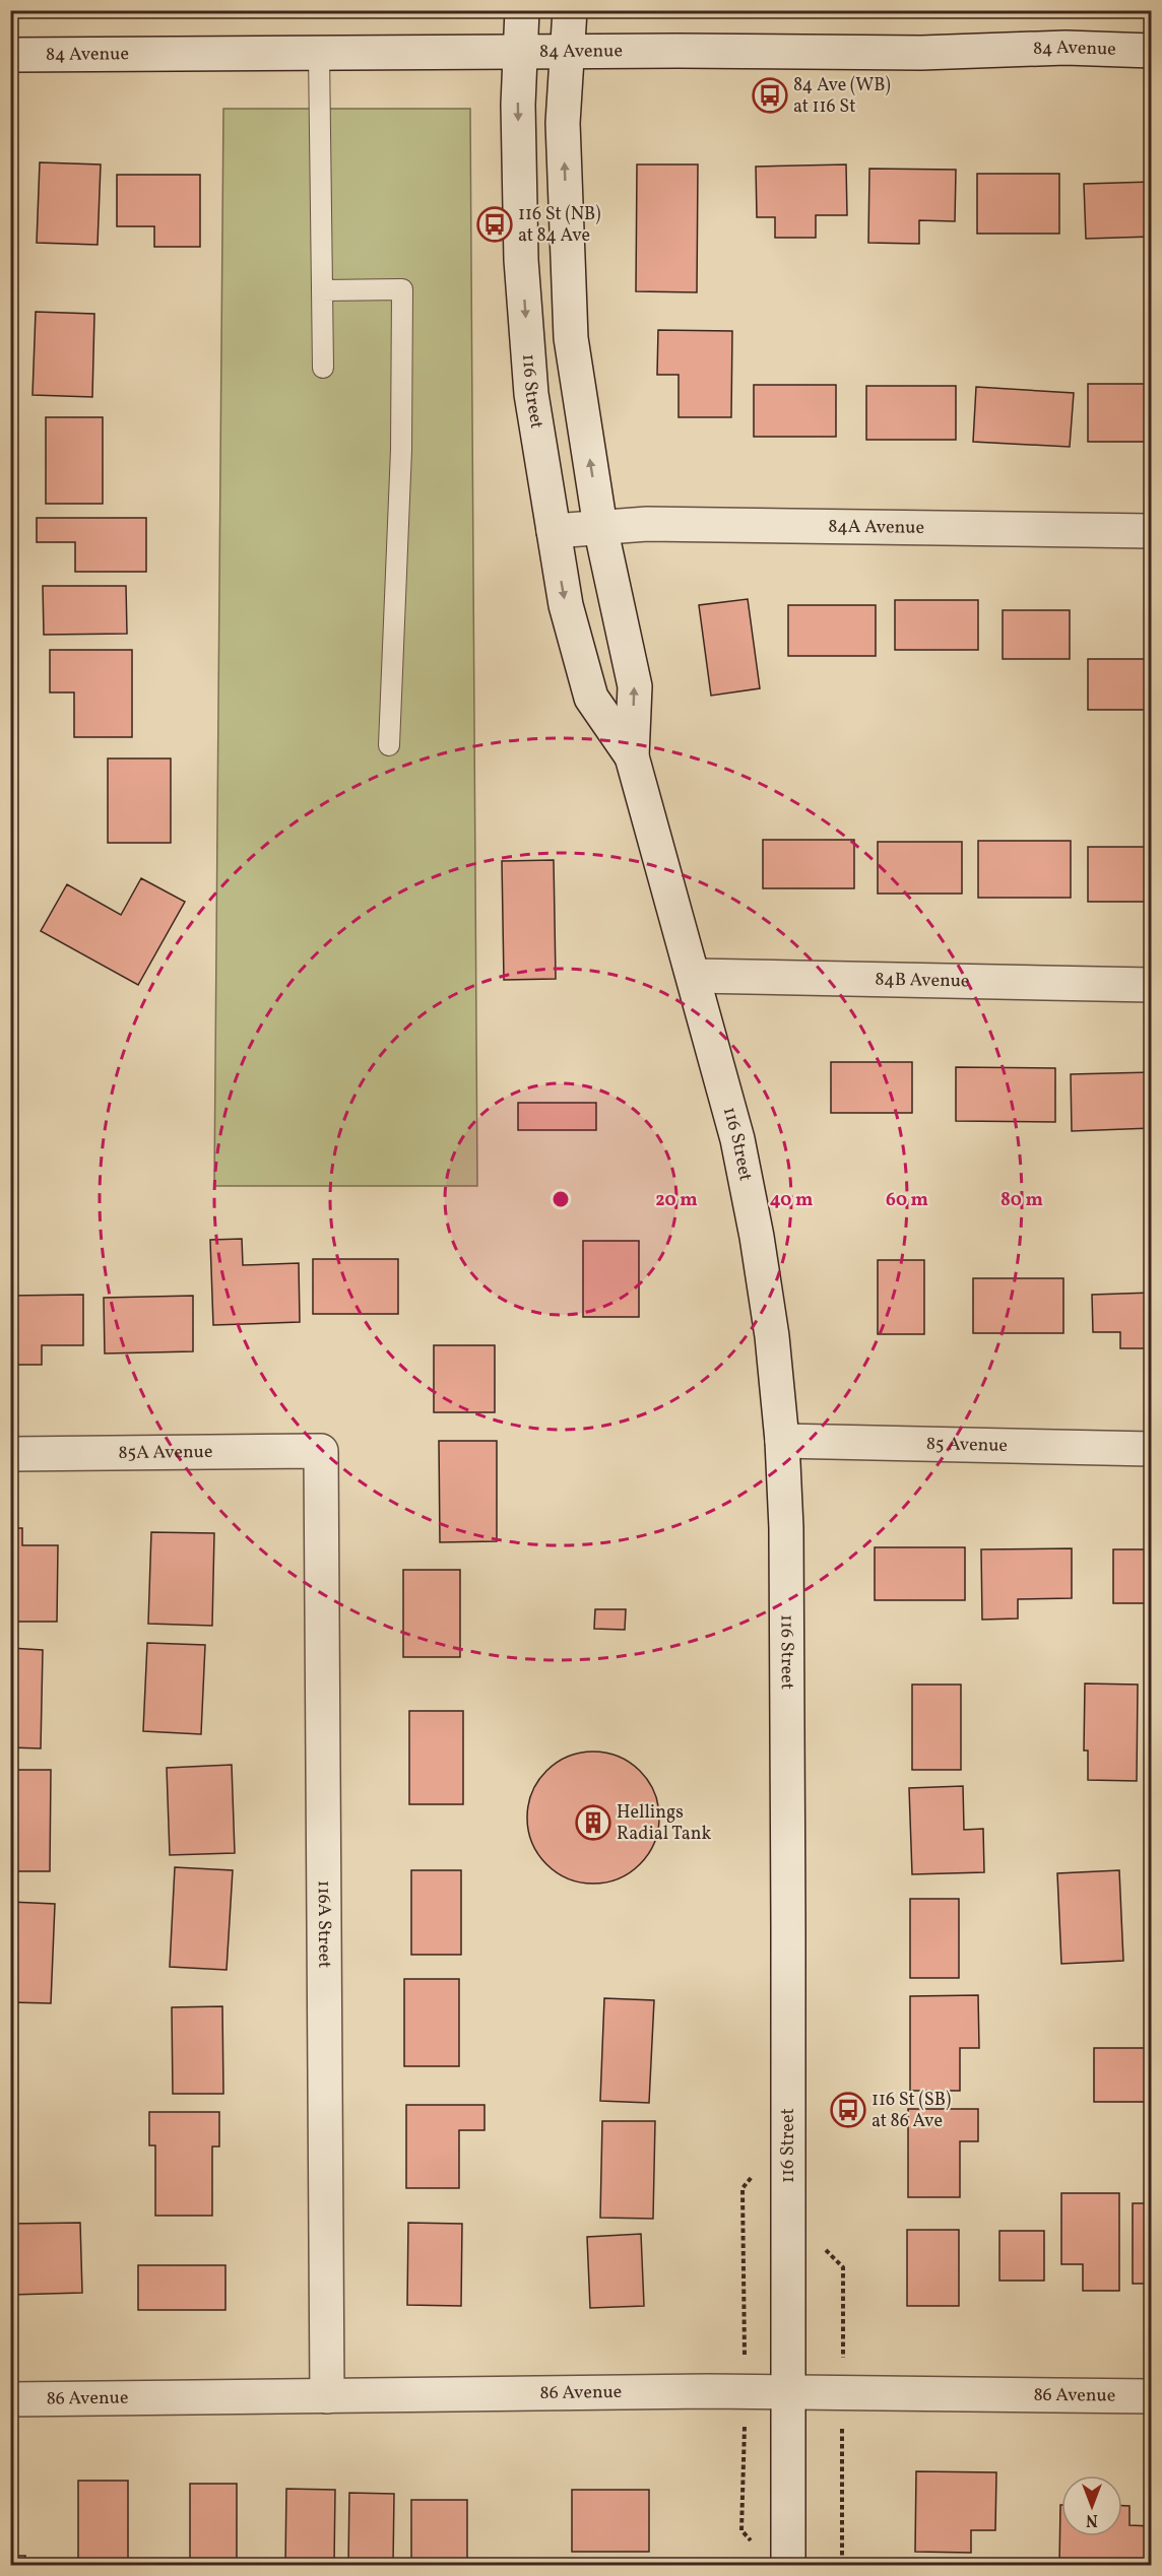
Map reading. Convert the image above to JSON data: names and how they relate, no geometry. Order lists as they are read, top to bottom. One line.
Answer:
{"streets":{"street":["84 Avenue","116 Street","84A Avenue","84B Avenue","85 Avenue","85A Avenue","116A Street","86 Avenue"]},"crossings":[["84 Avenue","116 Street"],["116 Street","84A Avenue"],["116 Street","84B Avenue"],["116 Street","85 Avenue"],["116 Street","86 Avenue"],["85A Avenue","116A Street"],["116A Street","86 Avenue"]],"places":{"bus stop":["84 Ave (WB) at 116 St","116 St (NB) at 84 Ave","116 St (SB) at 86 Ave"],"building":["Hellings Radial Tank"]},"north":"bottom","rings":["20 m","40 m","60 m","80 m"]}
